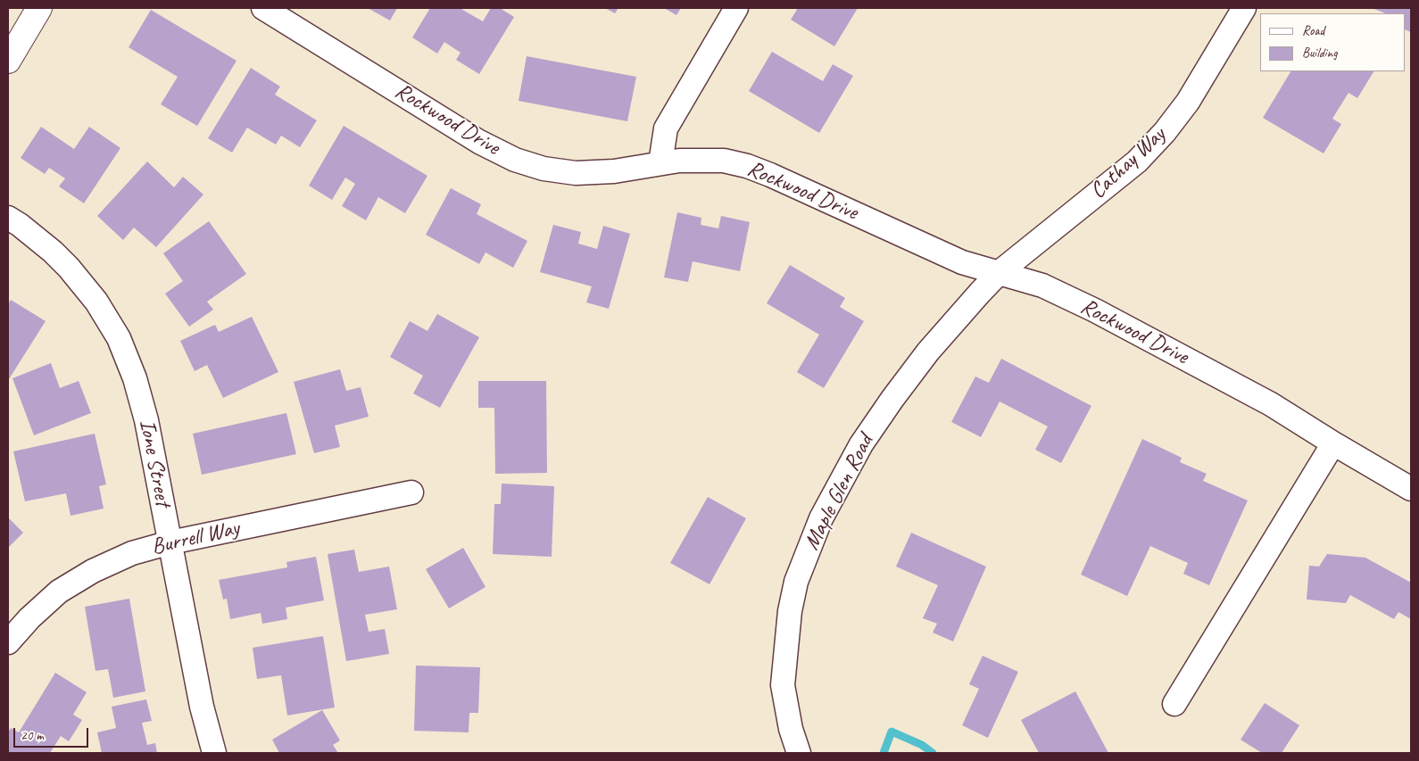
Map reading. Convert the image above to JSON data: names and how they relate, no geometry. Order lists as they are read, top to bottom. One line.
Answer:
{"streets":{"street":["Rockwood Drive","Cathay Way","Ione Street","Maple Glen Road","Burrell Way"]},"crossings":[["Rockwood Drive","Cathay Way"],["Rockwood Drive","Maple Glen Road"],["Cathay Way","Maple Glen Road"],["Ione Street","Burrell Way"]],"legend":["Road","Building"],"scale_bar":"20 m"}
